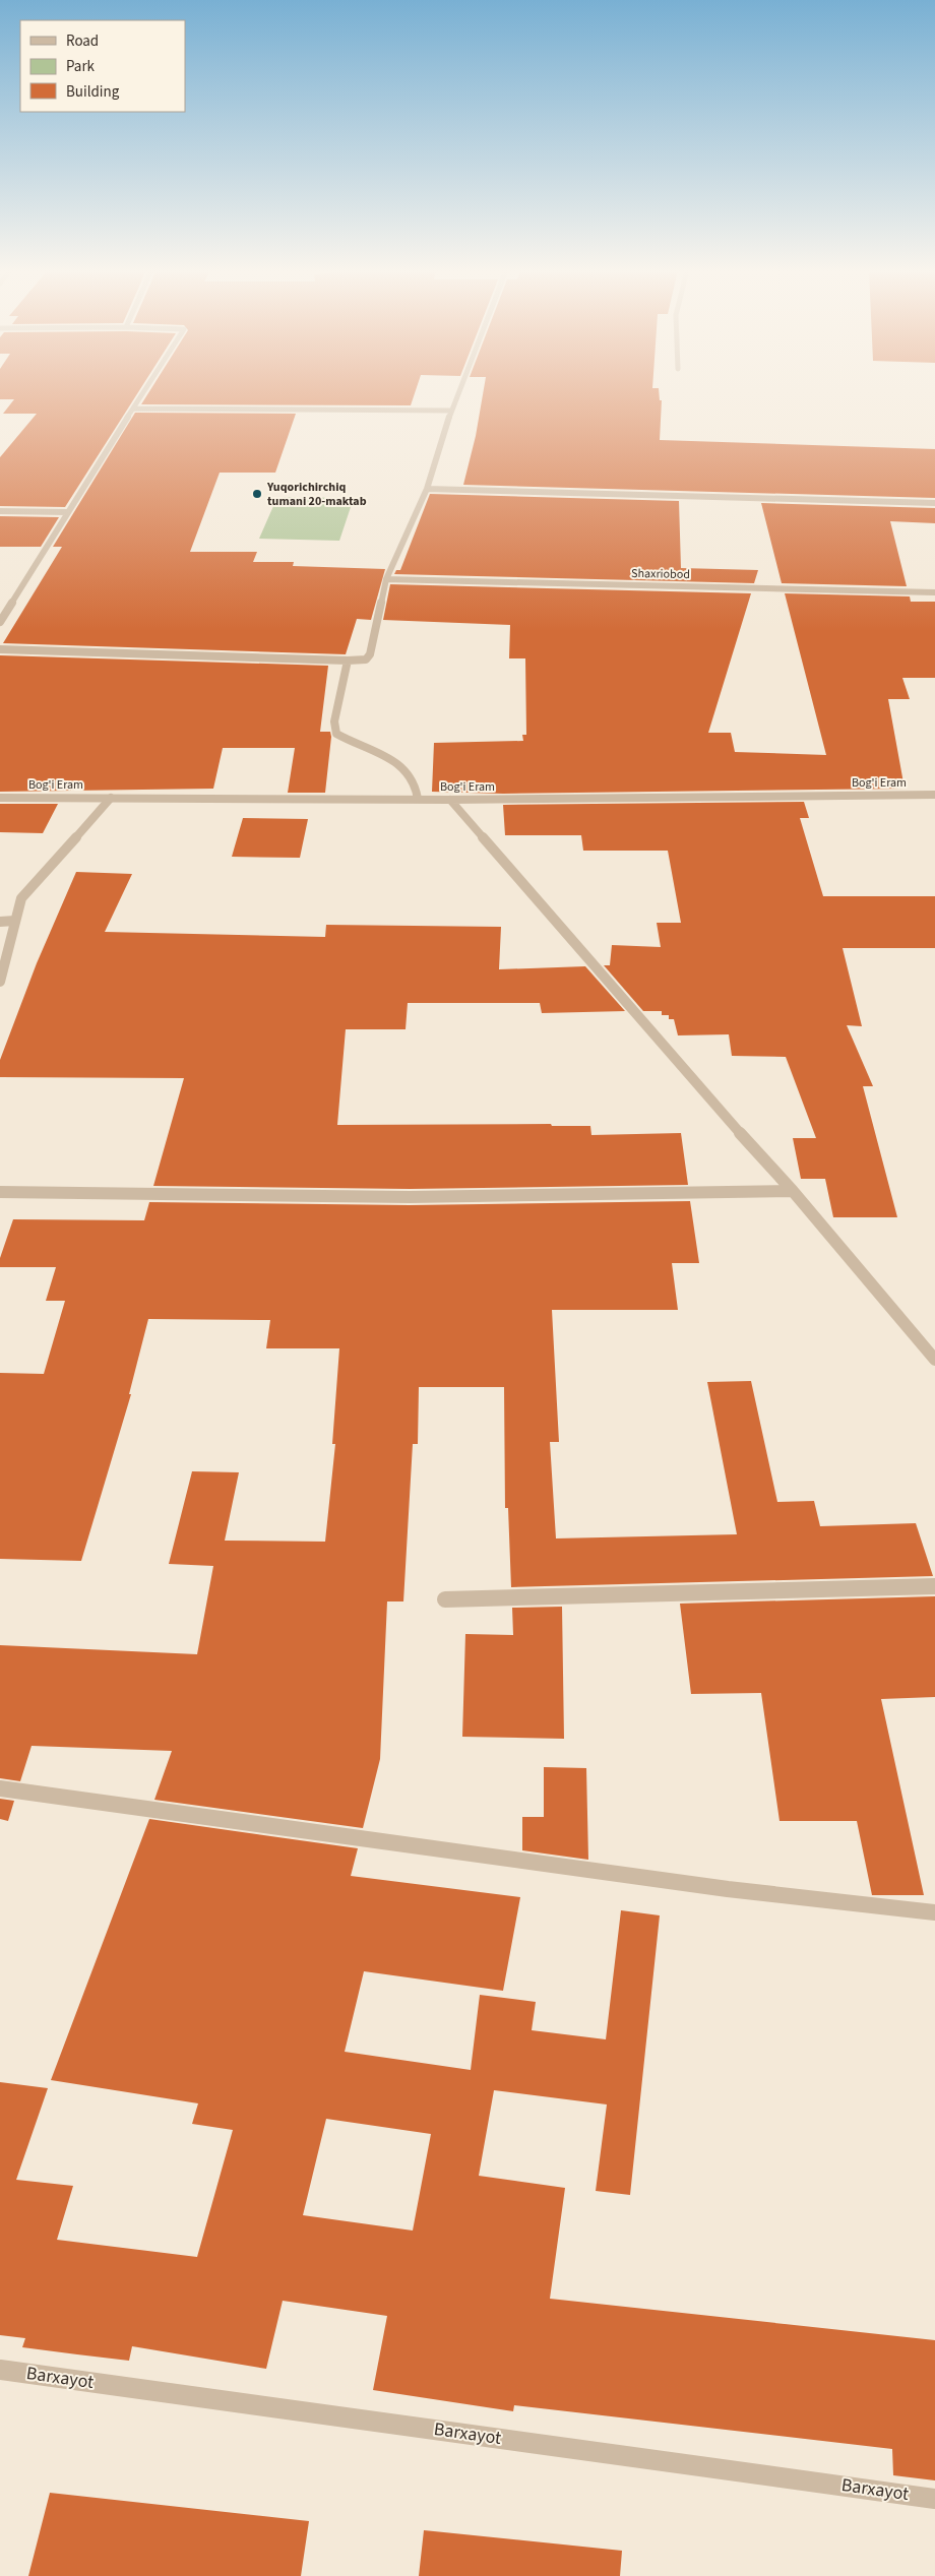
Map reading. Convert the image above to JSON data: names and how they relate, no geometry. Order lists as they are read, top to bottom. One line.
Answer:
{"streets":{"street":["Shaxriobod","Bog'i Eram","Barxayot"]},"places":["Yuqorichirchiq tumani 20-maktab"],"legend":["Road","Park","Building"]}
